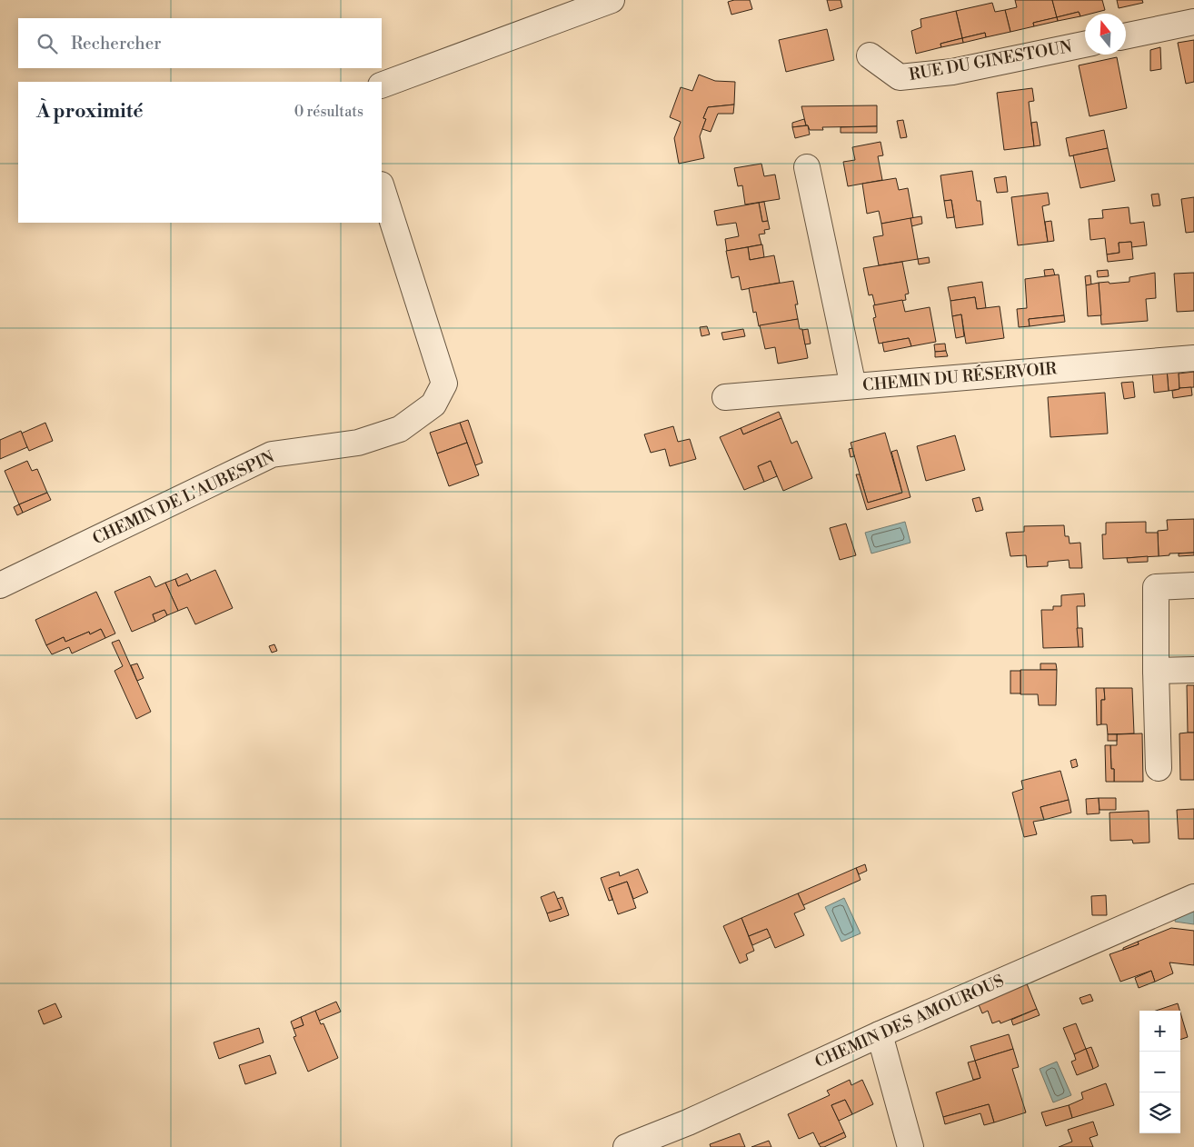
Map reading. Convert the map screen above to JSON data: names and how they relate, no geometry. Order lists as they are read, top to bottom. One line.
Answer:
{"streets":{"street":["RUE DU GINESTOUN","CHEMIN DU RÉSERVOIR","CHEMIN DE L'AUBESPIN","CHEMIN DES AMOUROUS"]},"north":"top","page":{"search":"Rechercher","heading":["À proximité","0 résultats"],"map_buttons":["+","−"]}}
